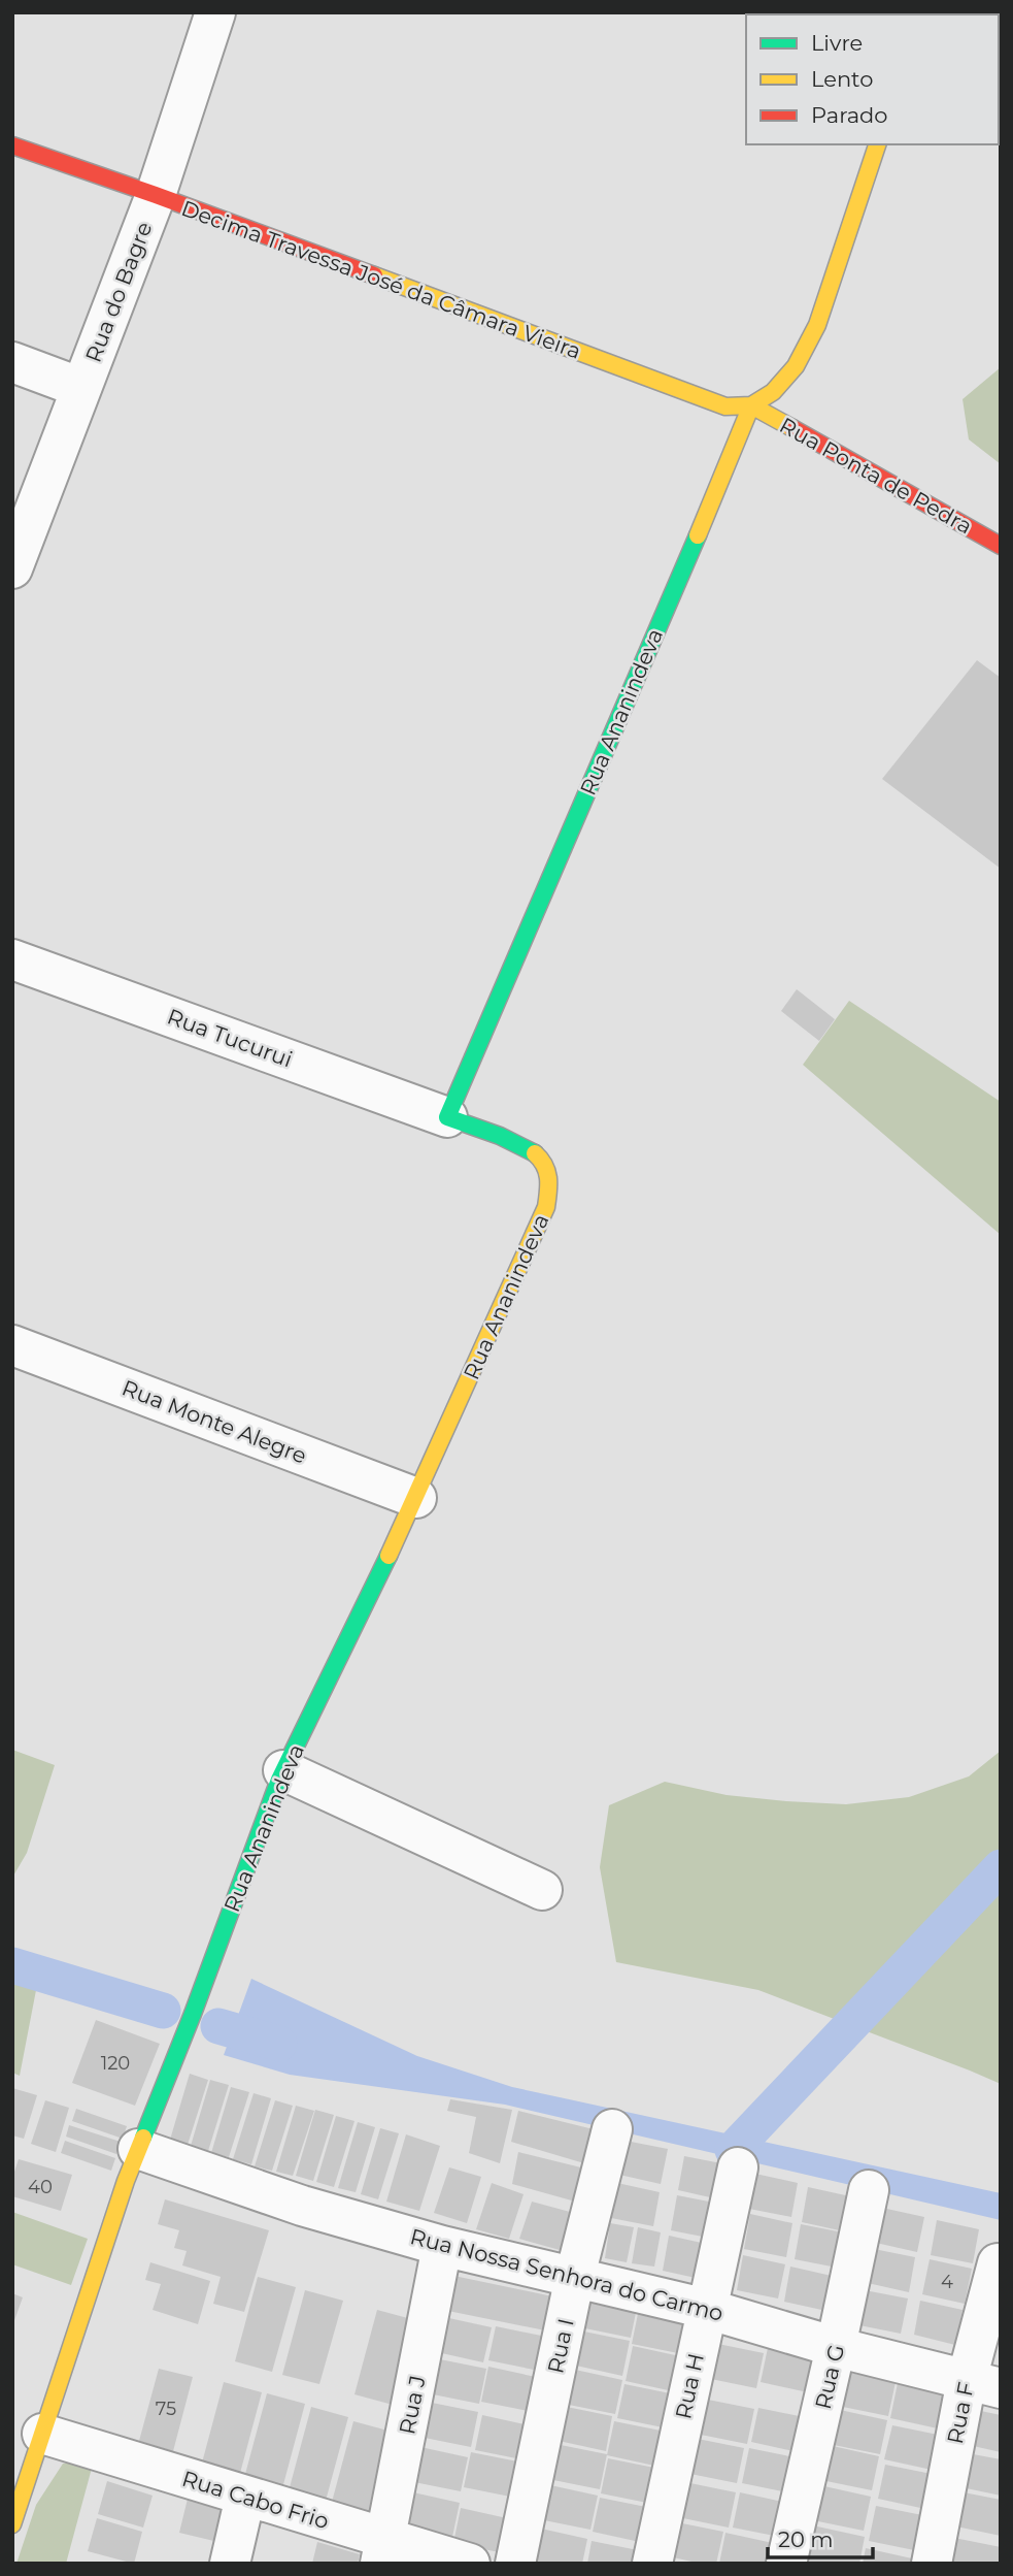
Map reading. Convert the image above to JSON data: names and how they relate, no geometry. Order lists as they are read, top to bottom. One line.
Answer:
{"streets":{"street":["Decima Travessa José da Câmara Vieira","Rua do Bagre","Rua Ponta de Pedra","Rua Ananindeva","Rua Tucurui","Rua Monte Alegre","Rua Nossa Senhora do Carmo","Rua I","Rua G","Rua H","Rua J","Rua F","Rua Cabo Frio"]},"crossings":[["Decima Travessa José da Câmara Vieira","Rua do Bagre"],["Decima Travessa José da Câmara Vieira","Rua Ponta de Pedra"],["Decima Travessa José da Câmara Vieira","Rua Ananindeva"],["Rua Ponta de Pedra","Rua Ananindeva"],["Rua Ananindeva","Rua Tucurui"],["Rua Ananindeva","Rua Monte Alegre"],["Rua Ananindeva","Rua Nossa Senhora do Carmo"],["Rua Ananindeva","Rua Cabo Frio"],["Rua Nossa Senhora do Carmo","Rua I"],["Rua Nossa Senhora do Carmo","Rua G"],["Rua Nossa Senhora do Carmo","Rua H"],["Rua Nossa Senhora do Carmo","Rua J"],["Rua Nossa Senhora do Carmo","Rua F"],["Rua J","Rua Cabo Frio"]],"house_numbers":["120","40","4","75"],"legend":["Livre","Lento","Parado"],"scale_bar":"20 m"}
